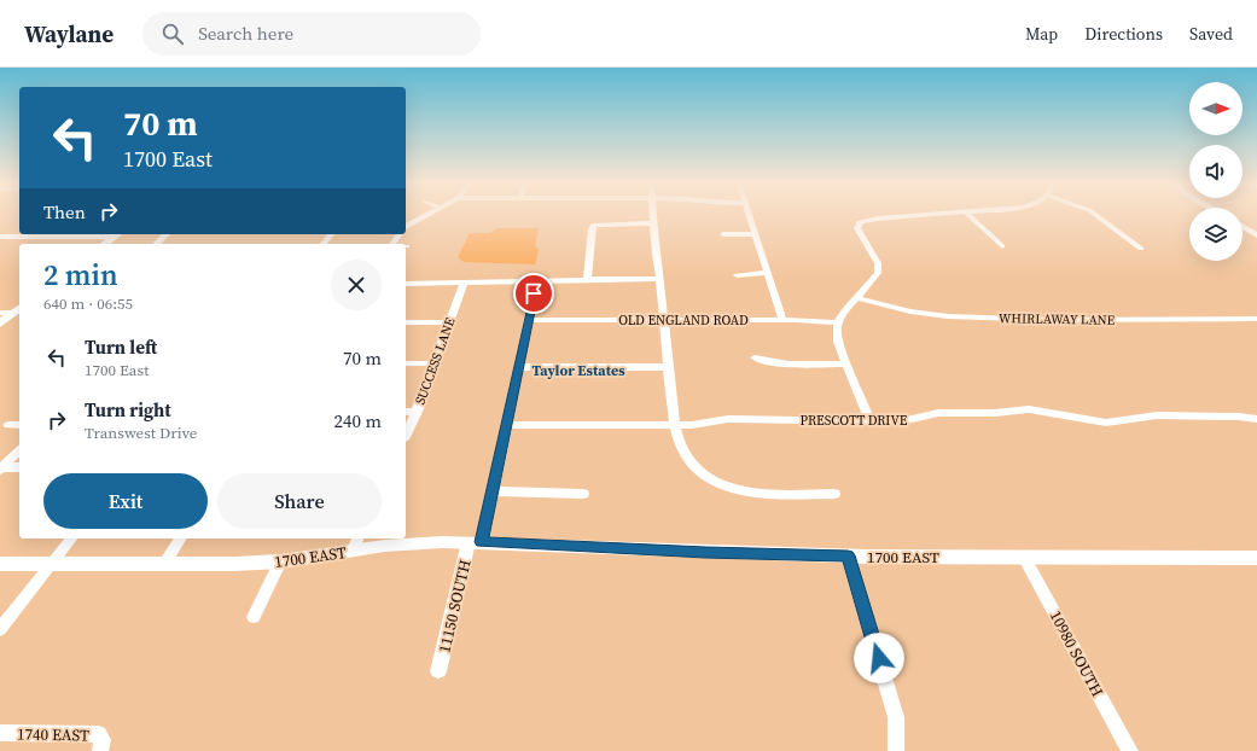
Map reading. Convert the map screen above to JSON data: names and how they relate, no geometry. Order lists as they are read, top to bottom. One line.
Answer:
{"streets":{"main road":["1700 EAST"],"street":["WHIRLAWAY LANE","OLD ENGLAND ROAD","SUCCESS LANE","PRESCOTT DRIVE","11150 SOUTH","10980 SOUTH","1740 EAST"]},"crossings":[["OLD ENGLAND ROAD","11150 SOUTH"],["PRESCOTT DRIVE","11150 SOUTH"],["1700 EAST","11150 SOUTH"],["1700 EAST","10980 SOUTH"]],"districts":["Taylor Estates"],"north":"right","page":{"header":"Waylane","search":"Search here","nav":["Map","Directions","Saved"],"turn":["70 m","1700 East"],"then":"Then","heading":["2 min","640 m · 06:55"],"list":[{"name":"Turn left","note":"1700 East","value":"70 m"},{"name":"Turn right","note":"Transwest Drive","value":"240 m"}],"buttons":["Exit","Share"]}}
